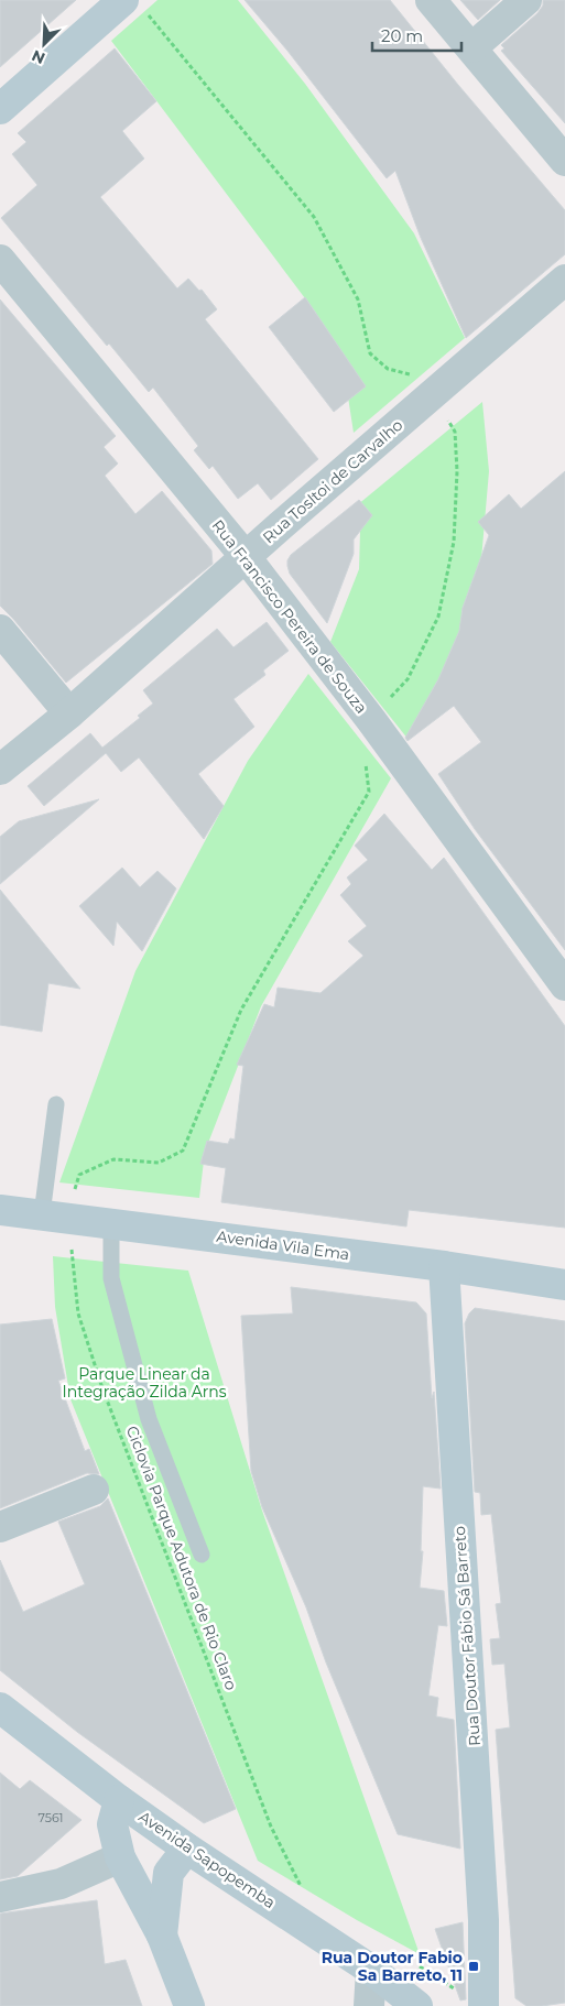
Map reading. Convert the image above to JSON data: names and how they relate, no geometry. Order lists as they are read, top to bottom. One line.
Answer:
{"streets":{"main road":["Avenida Vila Ema","Rua Doutor Fábio Sá Barreto","Avenida Sapopemba"],"street":["Rua Tosltoi de Carvalho","Rua Francisco Pereira de Souza"],"path":["Ciclovia Parque Adutora de Rio Claro"]},"crossings":[["Rua Tosltoi de Carvalho","Rua Francisco Pereira de Souza"],["Rua Francisco Pereira de Souza","Ciclovia Parque Adutora de Rio Claro"],["Avenida Vila Ema","Ciclovia Parque Adutora de Rio Claro"],["Avenida Vila Ema","Rua Doutor Fábio Sá Barreto"]],"parks":["Parque Linear da Integração Zilda Arns"],"places":{"transit":["Rua Doutor Fabio Sa Barreto, 11"]},"house_numbers":["7561"],"scale_bar":"20 m","north":"bottom left"}
